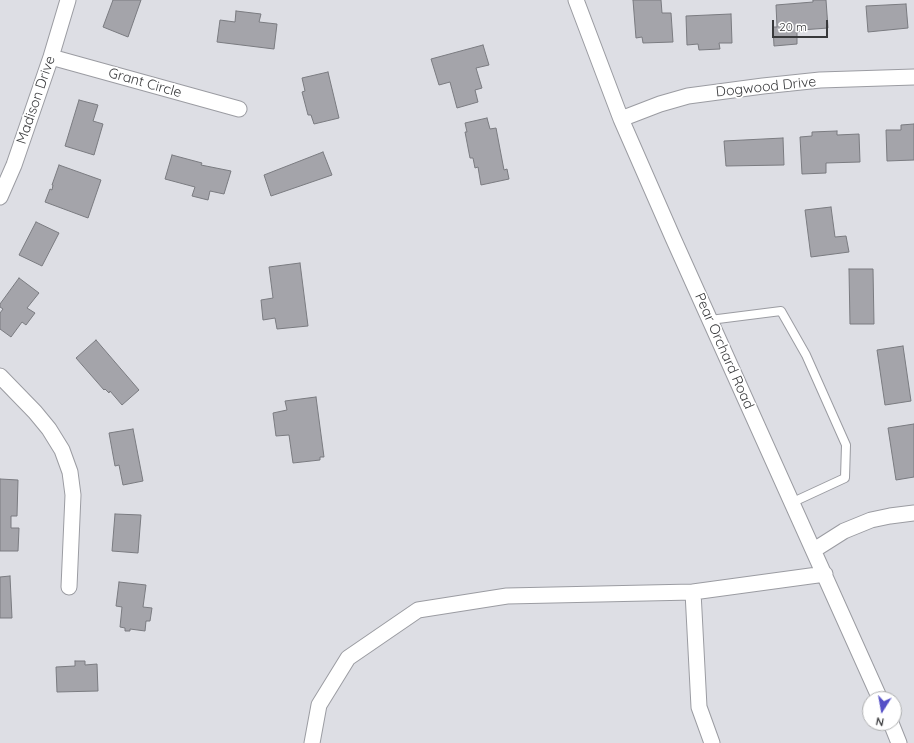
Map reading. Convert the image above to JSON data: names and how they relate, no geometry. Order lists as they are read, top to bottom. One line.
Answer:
{"streets":{"street":["Grant Circle","Dogwood Drive","Madison Drive","Pear Orchard Road"]},"crossings":[["Grant Circle","Madison Drive"],["Dogwood Drive","Pear Orchard Road"]],"scale_bar":"20 m","north":"bottom"}
